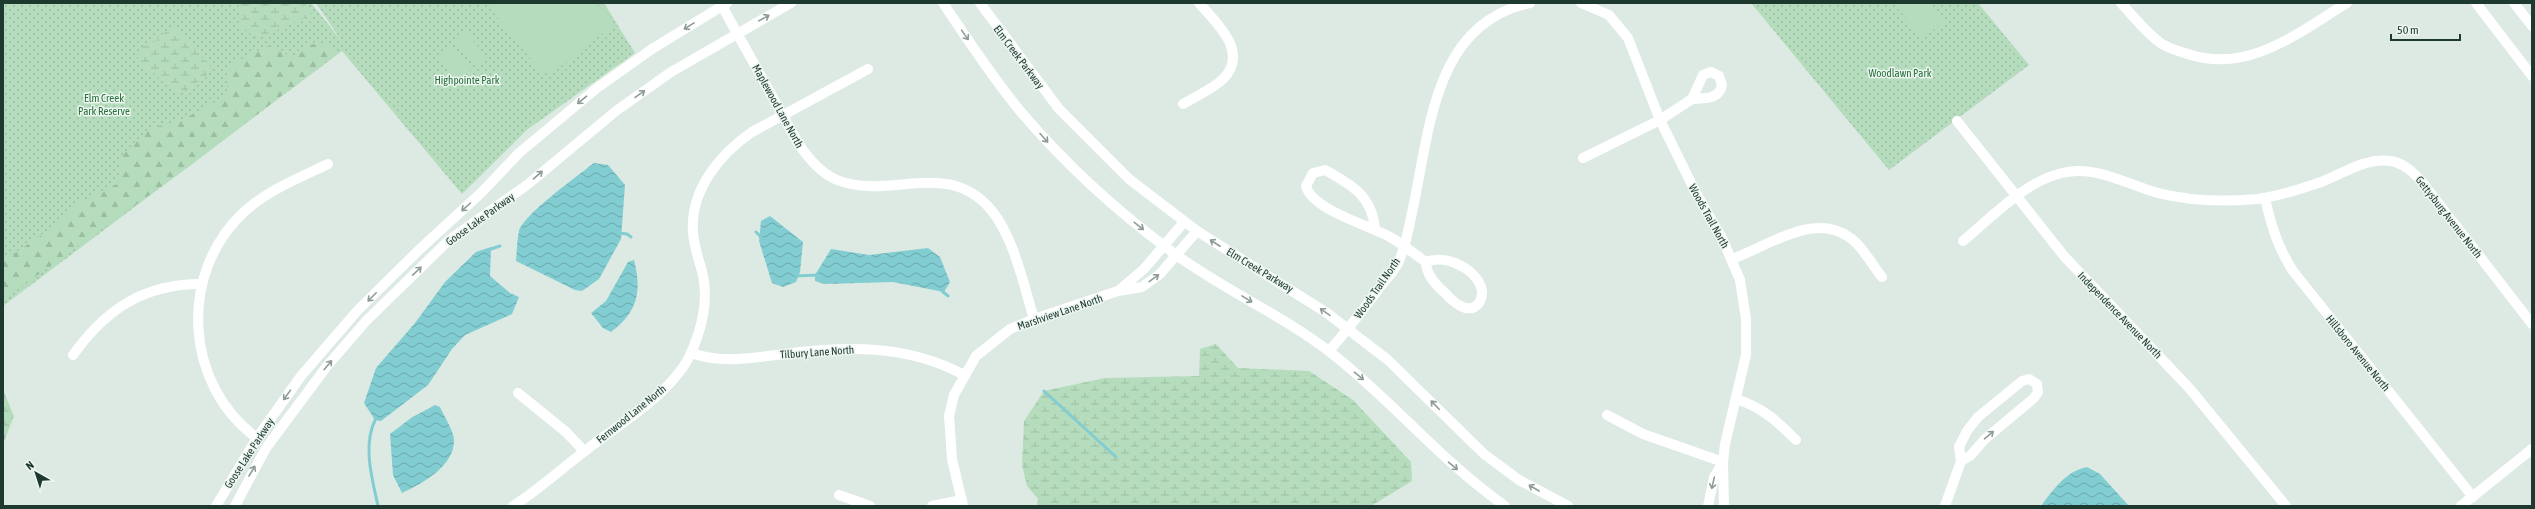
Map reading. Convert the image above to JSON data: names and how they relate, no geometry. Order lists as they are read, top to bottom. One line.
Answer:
{"streets":{"street":["Elm Creek Parkway","Maplewood Lane North","Woods Trail North","Gettysburg Avenue North","Goose Lake Parkway","Marshview Lane North","Independence Avenue North","Tilbury Lane North","Hillsboro Avenue North","Fernwood Lane North"]},"crossings":[["Elm Creek Parkway","Woods Trail North"],["Elm Creek Parkway","Marshview Lane North"],["Maplewood Lane North","Goose Lake Parkway"],["Maplewood Lane North","Marshview Lane North"],["Maplewood Lane North","Fernwood Lane North"],["Gettysburg Avenue North","Independence Avenue North"],["Gettysburg Avenue North","Hillsboro Avenue North"],["Marshview Lane North","Tilbury Lane North"],["Tilbury Lane North","Fernwood Lane North"]],"parks":["Woodlawn Park","Highpointe Park","Elm Creek Park Reserve"],"scale_bar":"50 m","north":"top left"}
